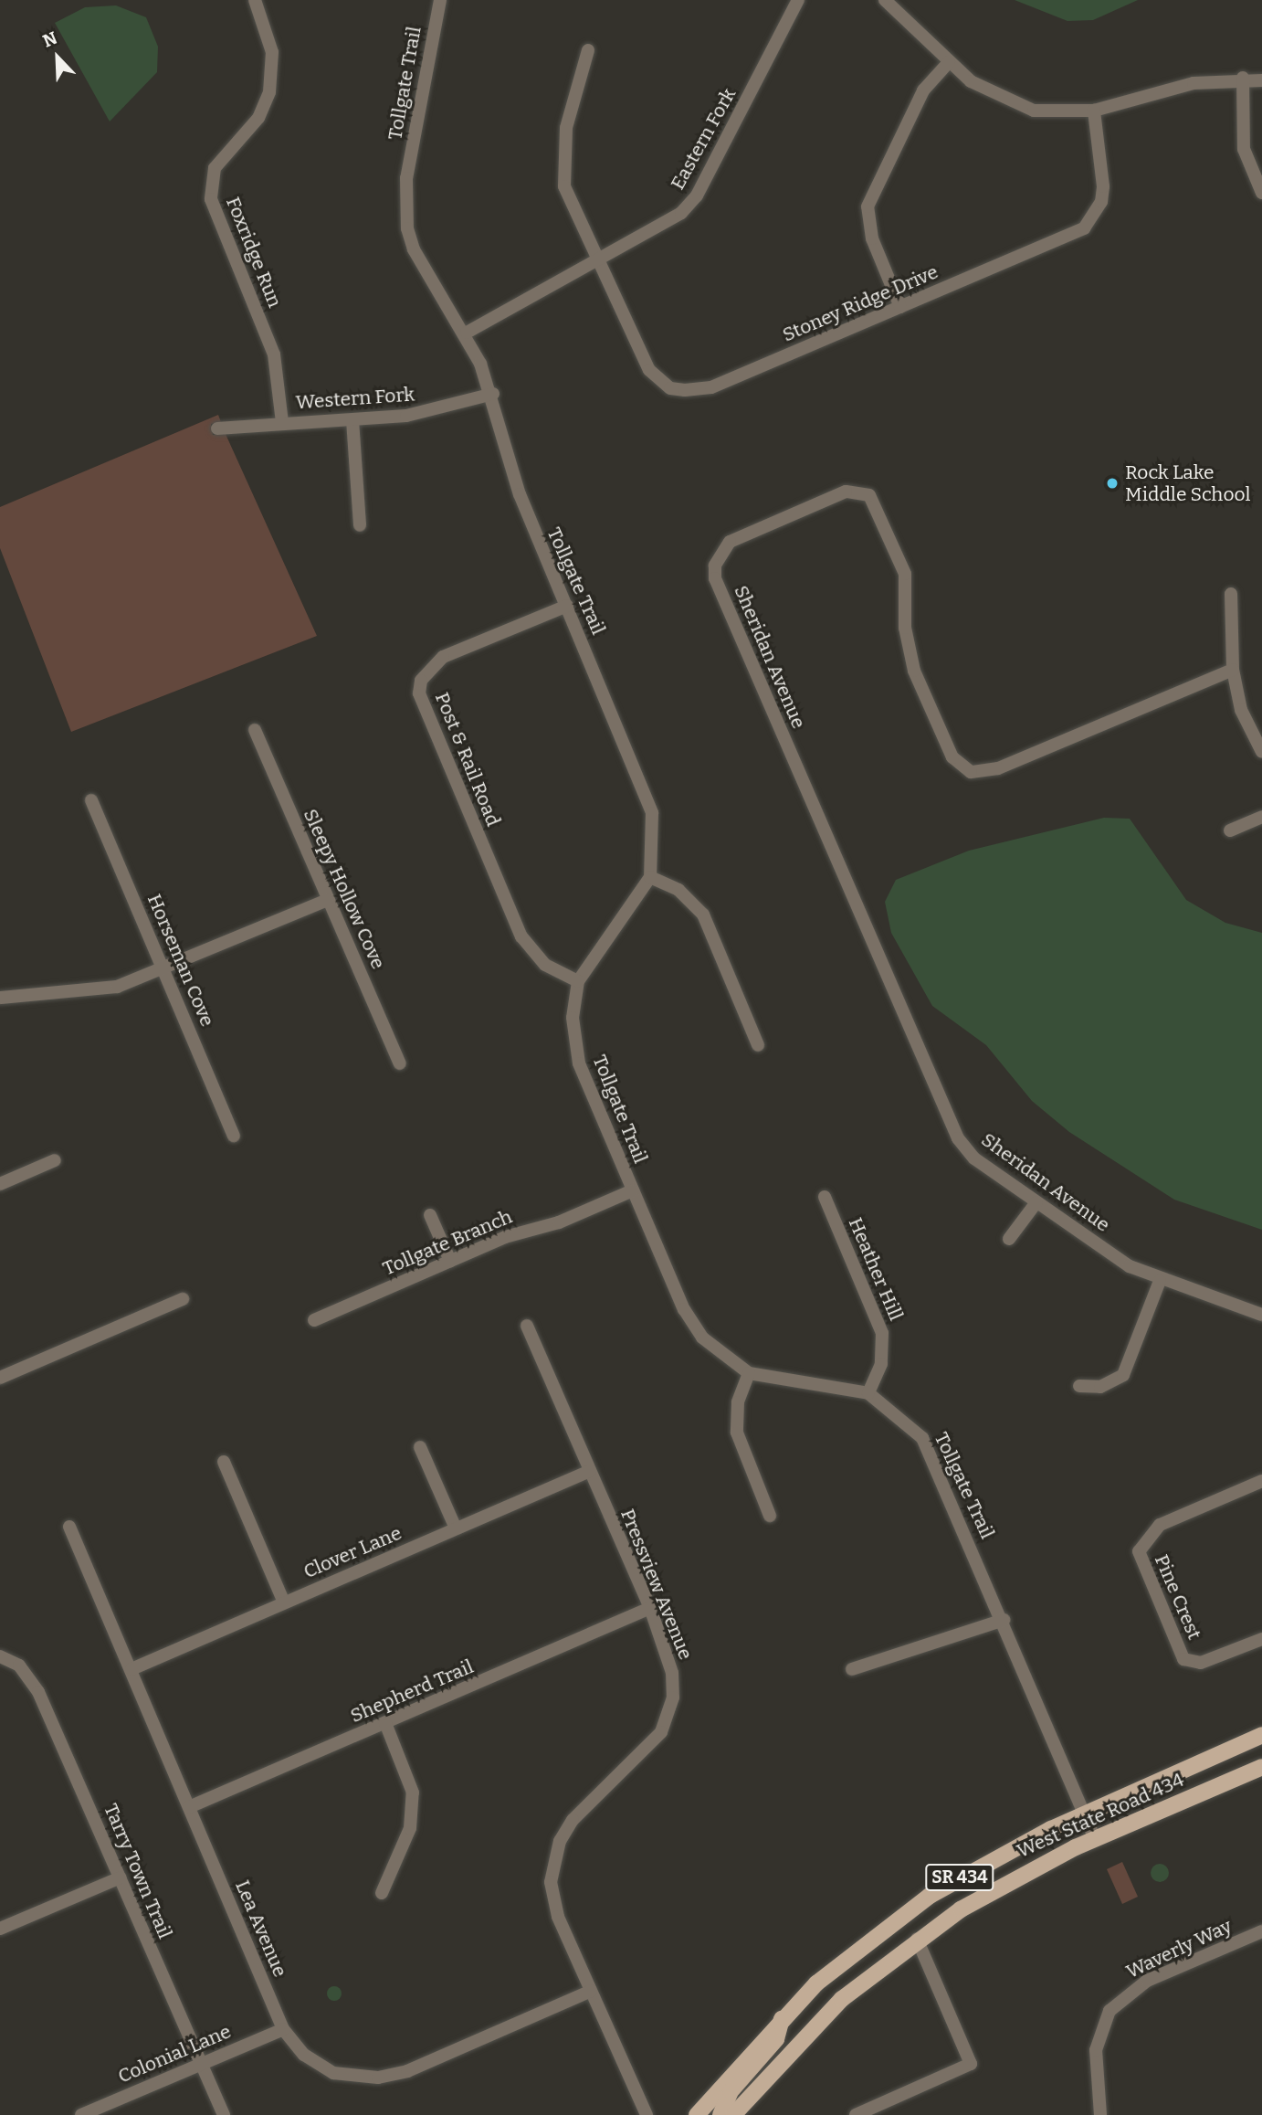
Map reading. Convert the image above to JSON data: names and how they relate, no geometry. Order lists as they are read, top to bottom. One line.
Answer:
{"streets":{"main road":["West State Road 434","SR 434"],"street":["Tollgate Trail","Eastern Fork","Foxridge Run","Stoney Ridge Drive","Western Fork","Sheridan Avenue","Post & Rail Road","Sleepy Hollow Cove","Horseman Cove","Tollgate Branch","Heather Hill","Clover Lane","Pressview Avenue","Pine Crest","Shepherd Trail","Tarry Town Trail","Lea Avenue","Waverly Way","Colonial Lane"]},"crossings":[["Tollgate Trail","Eastern Fork"],["Tollgate Trail","Western Fork"],["Tollgate Trail","Post & Rail Road"],["Tollgate Trail","Tollgate Branch"],["Tollgate Trail","Heather Hill"],["Tollgate Trail","West State Road 434"],["Tollgate Trail","SR 434"],["Eastern Fork","Stoney Ridge Drive"],["Foxridge Run","Western Fork"],["Clover Lane","Pressview Avenue"],["Clover Lane","Lea Avenue"],["Pressview Avenue","Shepherd Trail"],["Pressview Avenue","Lea Avenue"],["Shepherd Trail","Lea Avenue"],["Tarry Town Trail","Colonial Lane"],["Lea Avenue","Colonial Lane"]],"places":["Rock Lake Middle School"],"north":"top left"}
